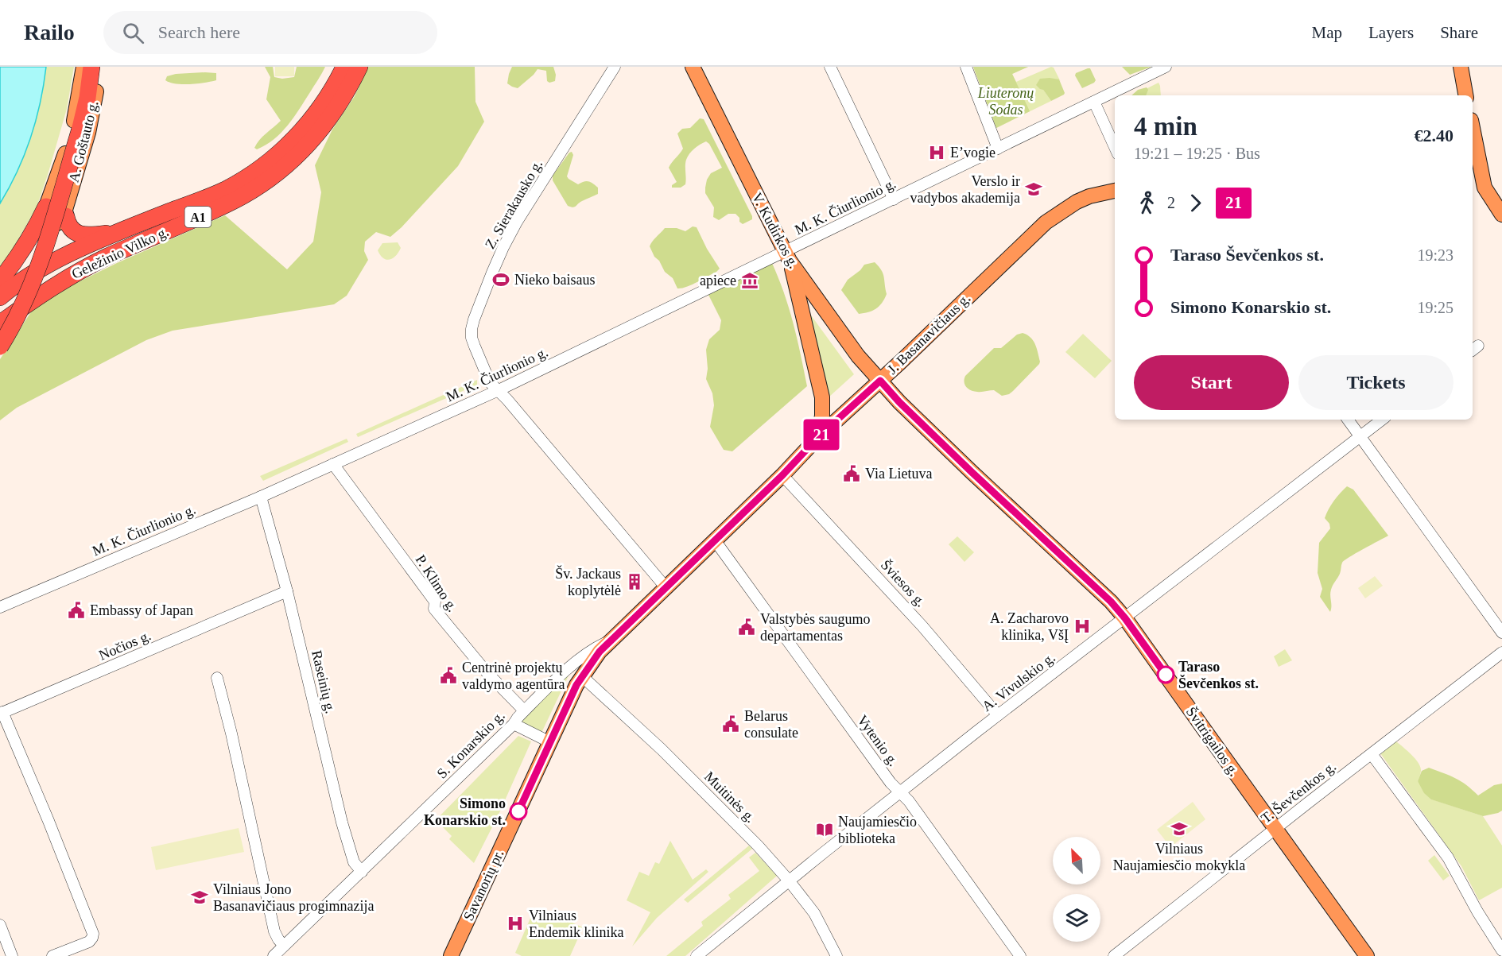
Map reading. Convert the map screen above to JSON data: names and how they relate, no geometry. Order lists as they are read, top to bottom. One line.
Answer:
{"streets":{"highway":["A1","Geležinio Vilko g."],"main road":["A. Goštauto g.","V. Kudirkos g.","J. Basanavičiaus g.","Švitrigailos g.","Savanorių pr."],"street":["Z. Sierakausko g.","M. K. Čiurlionio g.","P. Klimo g.","Šviesos g.","Nočios g.","Raseinių g.","A. Vivulskio g.","Vytenio g.","S. Konarskio g.","T. Ševčenkos g.","Muitinės g."]},"crossings":[["Z. Sierakausko g.","M. K. Čiurlionio g."],["Z. Sierakausko g.","J. Basanavičiaus g."],["M. K. Čiurlionio g.","V. Kudirkos g."],["M. K. Čiurlionio g.","P. Klimo g."],["M. K. Čiurlionio g.","Raseinių g."],["V. Kudirkos g.","J. Basanavičiaus g."],["V. Kudirkos g.","Švitrigailos g."],["J. Basanavičiaus g.","Šviesos g."],["J. Basanavičiaus g.","Vytenio g."],["J. Basanavičiaus g.","Švitrigailos g."],["J. Basanavičiaus g.","S. Konarskio g."],["J. Basanavičiaus g.","Savanorių pr."],["P. Klimo g.","S. Konarskio g."],["Šviesos g.","A. Vivulskio g."],["Nočios g.","Raseinių g."],["Raseinių g.","S. Konarskio g."],["A. Vivulskio g.","Vytenio g."],["A. Vivulskio g.","Švitrigailos g."],["A. Vivulskio g.","Muitinės g."],["Švitrigailos g.","T. Ševčenkos g."],["S. Konarskio g.","Savanorių pr."],["Muitinės g.","Savanorių pr."]],"parks":["Liuteronų Sodas"],"places":{"hospital":["E’vogie","A. Zacharovo klinika, VšĮ","Vilniaus Endemik klinika"],"school or university":["Verslo ir vadybos akademija","Vilniaus Naujamiesčio mokykla","Vilniaus Jono Basanavičiaus progimnazija"],"sports":["Nieko baisaus"],"museum":["apiece"],"public building":["Via Lietuva","Embassy of Japan","Valstybės saugumo departamentas","Centrinė projektų valdymo agentūra","Belarus consulate"],"building":["Šv. Jackaus koplytėlė"],"other":["Taraso Ševčenkos st.","Simono Konarskio st."],"library":["Naujamiesčio biblioteka"]},"lines":["bus line 21"],"north":"top left","page":{"header":"Railo","search":"Search here","nav":["Map","Layers","Share"],"on_map":"21","heading":["4 min","19:21 – 19:25 · Bus","€2.40"],"legs":["2","21"],"list":[{"name":"Taraso Ševčenkos st.","value":"19:23"},{"name":"Simono Konarskio st.","value":"19:25"}],"buttons":["Start","Tickets"]}}
